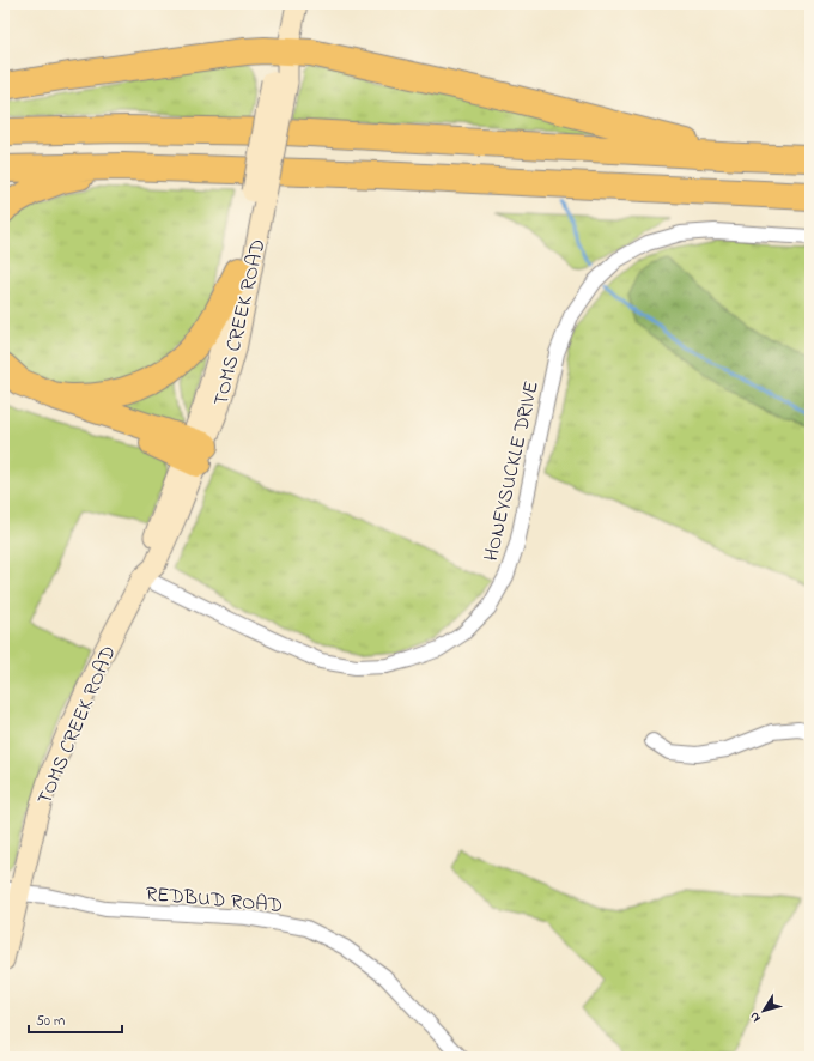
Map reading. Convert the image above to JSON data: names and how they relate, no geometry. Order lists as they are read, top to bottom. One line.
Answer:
{"streets":{"street":["TOMS CREEK ROAD","HONEYSUCKLE DRIVE","REDBUD ROAD"]},"crossings":[["TOMS CREEK ROAD","HONEYSUCKLE DRIVE"],["TOMS CREEK ROAD","REDBUD ROAD"]],"scale_bar":"50 m","north":"bottom left"}
